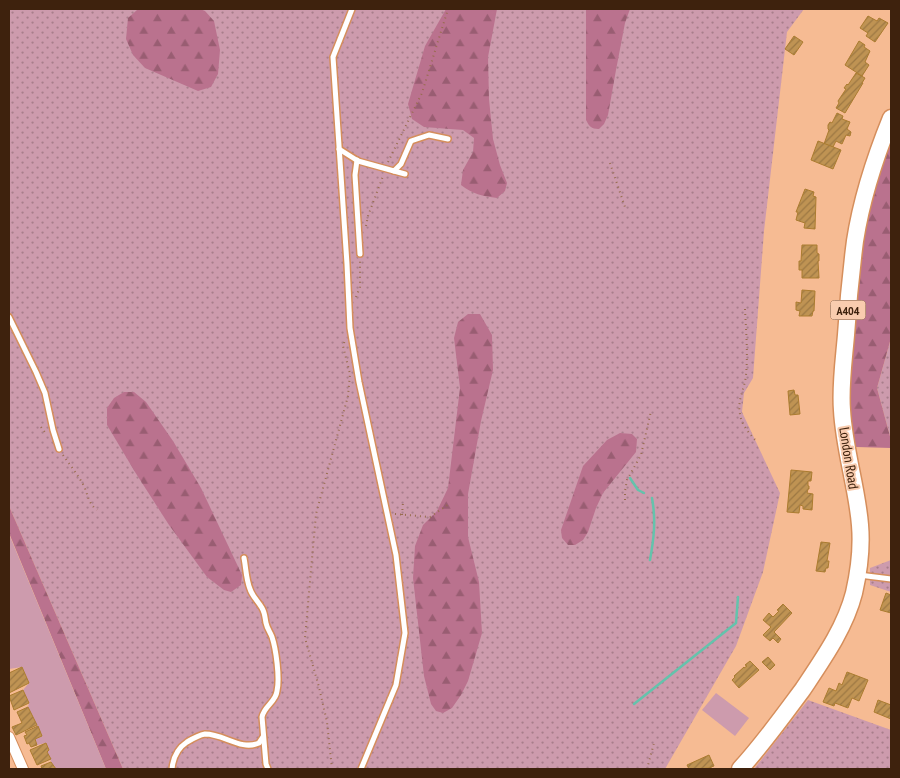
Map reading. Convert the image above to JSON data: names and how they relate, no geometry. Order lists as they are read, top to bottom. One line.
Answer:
{"streets":{"main road":["A404","London Road"]}}
